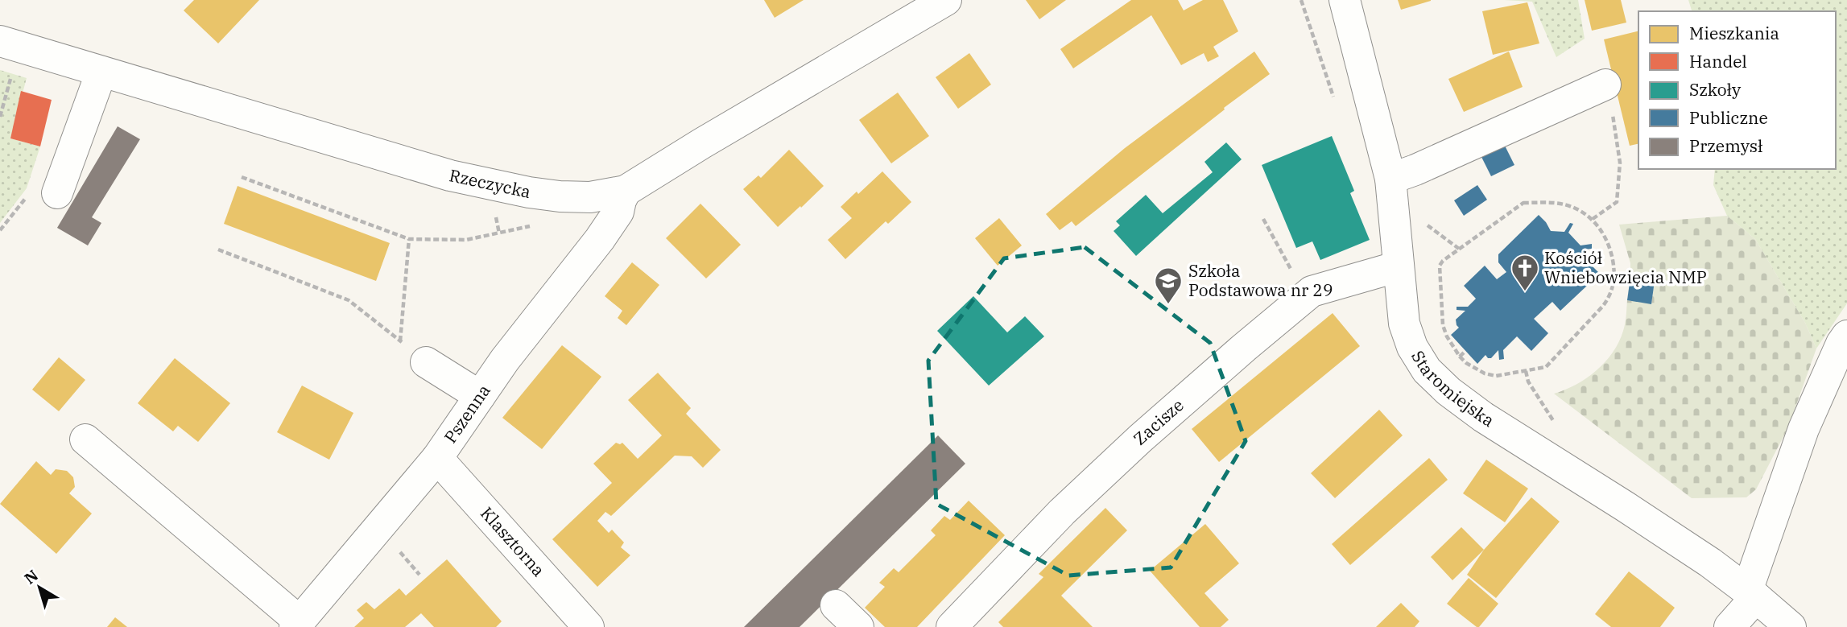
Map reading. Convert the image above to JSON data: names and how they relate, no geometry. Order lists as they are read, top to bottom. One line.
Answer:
{"streets":{"street":["Rzeczycka","Staromiejska","Pszenna","Zacisze","Klasztorna"]},"crossings":[["Rzeczycka","Pszenna"],["Staromiejska","Zacisze"],["Pszenna","Klasztorna"]],"places":{"church":["Kościół Wniebowzięcia NMP"],"school or university":["Szkoła Podstawowa nr 29"]},"legend":["Mieszkania","Handel","Szkoły","Publiczne","Przemysł"],"north":"top left"}
